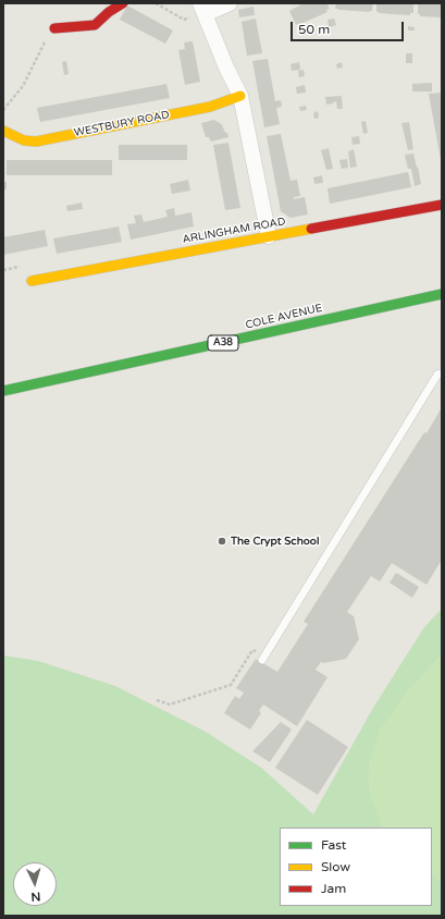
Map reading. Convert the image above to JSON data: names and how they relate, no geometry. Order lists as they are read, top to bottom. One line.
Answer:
{"streets":{"main road":["WESTBURY ROAD","ARLINGHAM ROAD","COLE AVENUE","A38"]},"places":["The Crypt School"],"legend":["Fast","Slow","Jam"],"scale_bar":"50 m","north":"bottom"}
